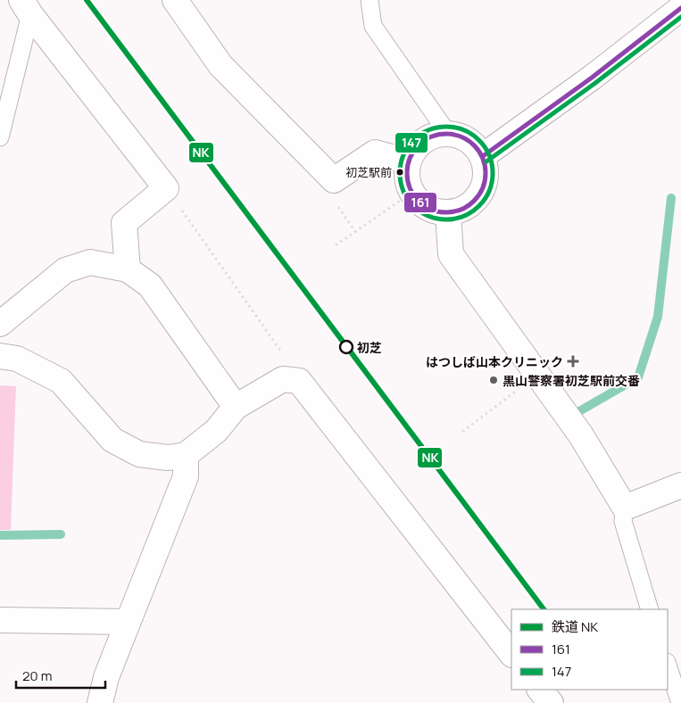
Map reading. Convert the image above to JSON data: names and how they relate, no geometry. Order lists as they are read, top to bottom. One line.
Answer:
{"places":{"other":["初芝駅前","初芝","黒山警察署初芝駅前交番"],"health":["はつしば山本クリニック"]},"lines":["rail line NK","transit line 161","transit line 147"],"legend":["鉄道 NK","161","147"],"scale_bar":"20 m"}
